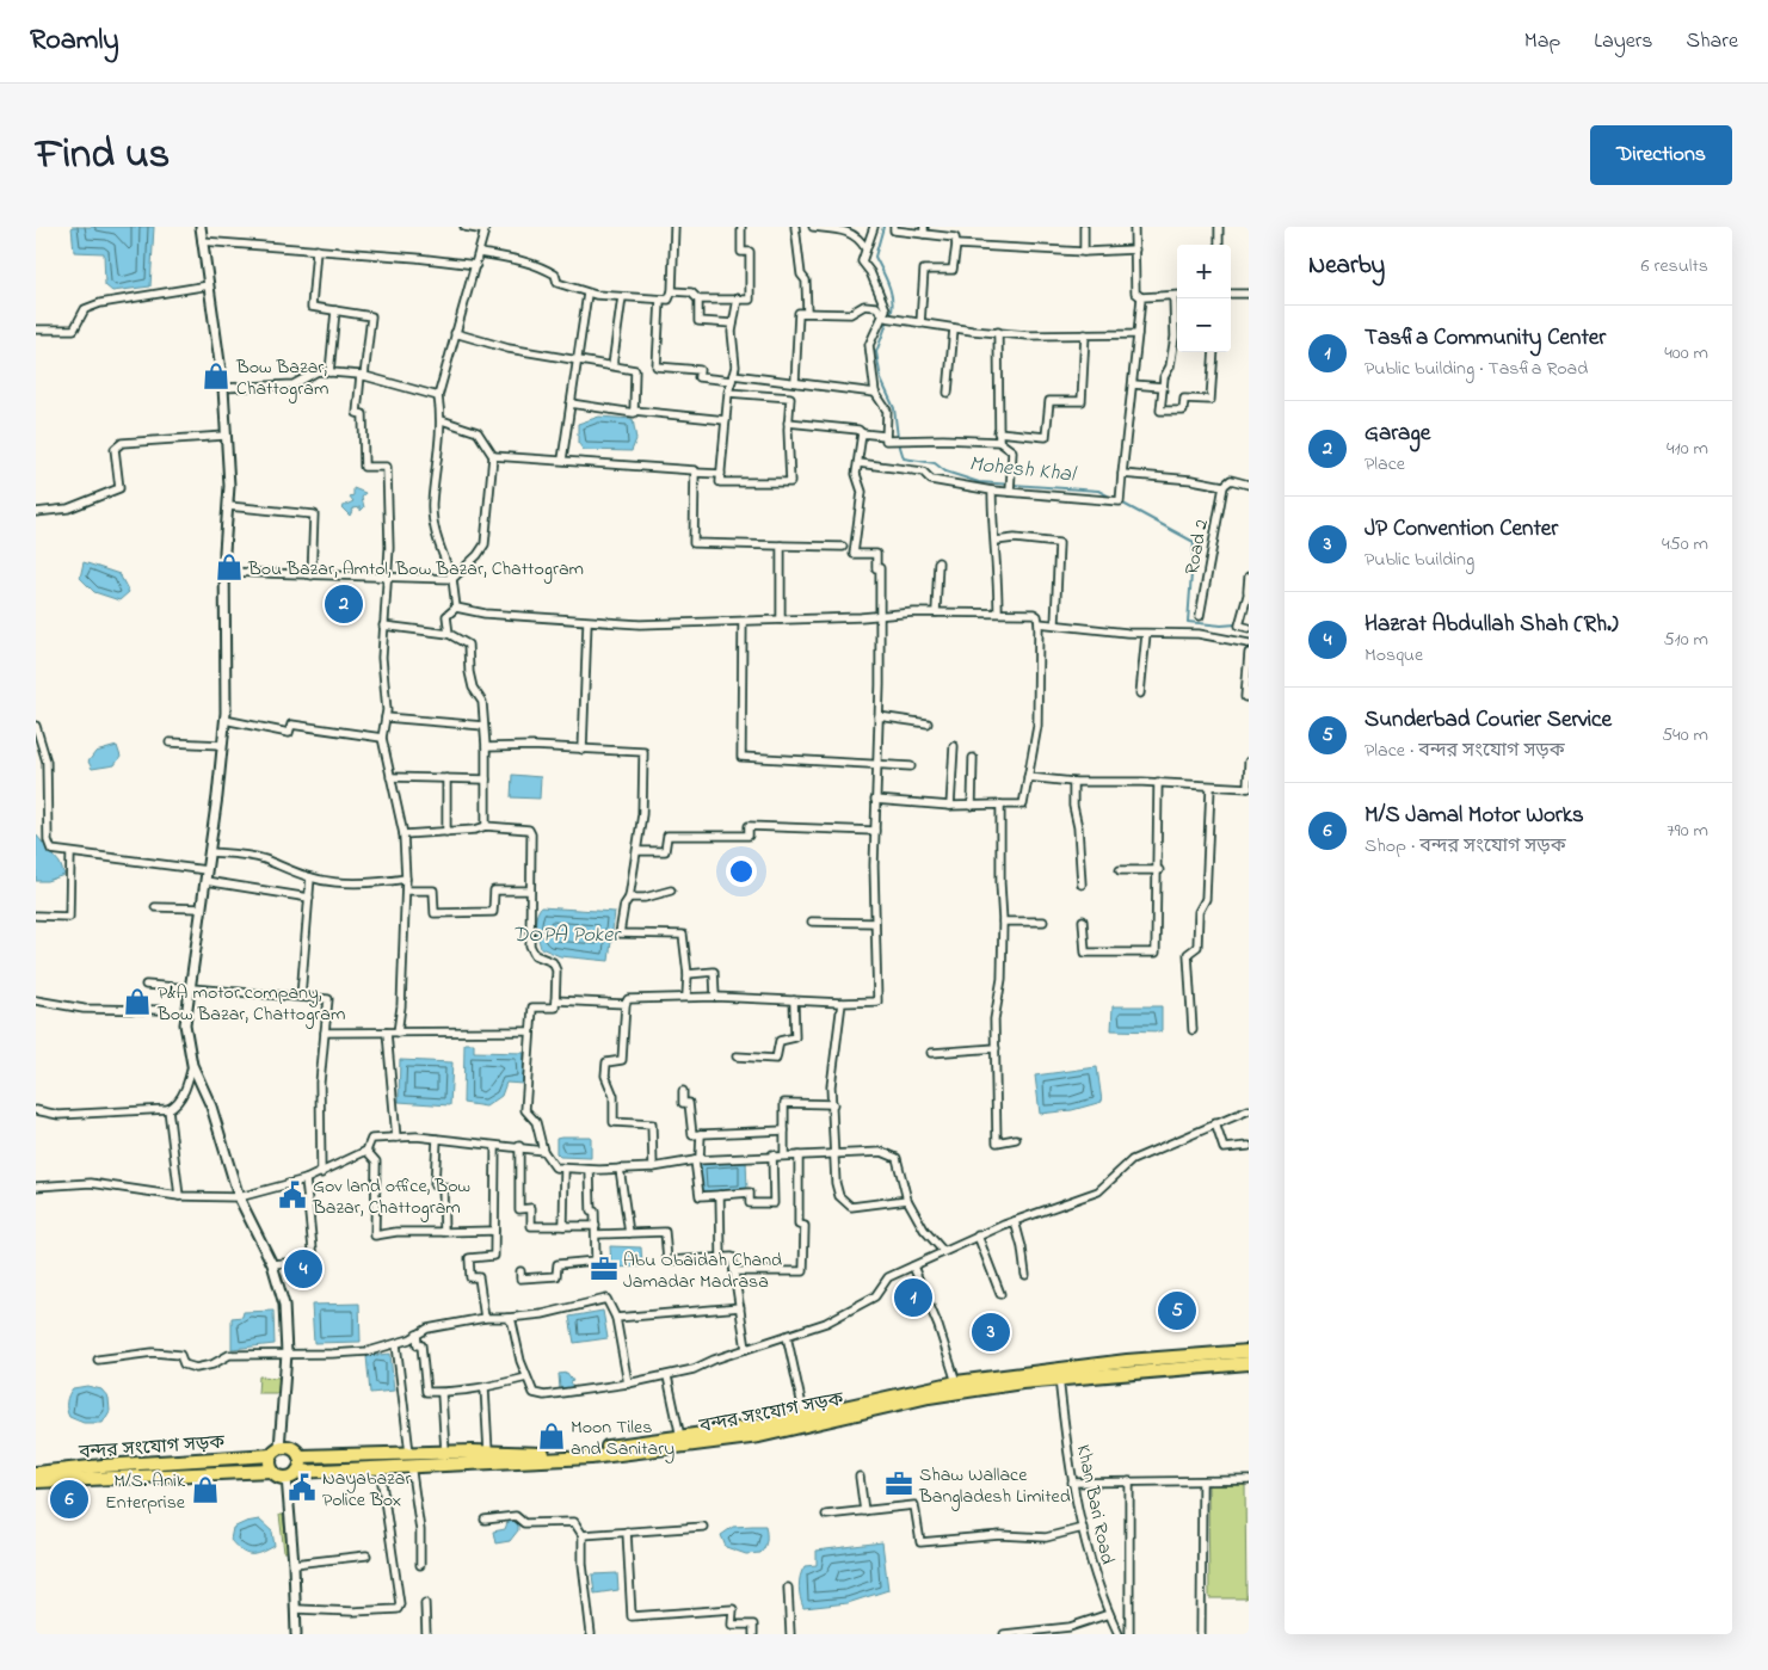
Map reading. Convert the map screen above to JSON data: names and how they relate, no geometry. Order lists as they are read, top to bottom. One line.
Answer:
{"streets":{"highway":["বন্দর সংযোগ সড়ক"],"street":["Road 2","Khan Bari Road"]},"crossings":[["বন্দর সংযোগ সড়ক","Khan Bari Road"]],"water":["Mohesh Khal","DOPA Poker"],"places":{"shop":["Bow Bazar, Chattogram","Bou Bazar, Amtol, Bow Bazar, Chattogram","P&A motor company, Bow Bazar, Chattogram","Moon Tiles and Sanitary","M/S. Anik Enterprise"],"public building":["Gov land office, Bow Bazar, Chattogram","Nayabazar Police Box"],"office":["Abu Obaidah Chand Jamadar Madrasa","Shaw Wallace Bangladesh Limited"]},"page":{"header":"Roamly","nav":["Map","Layers","Share"],"title":"Find us","buttons":"Directions","heading":["Nearby","6 results"],"map_buttons":["+","−"],"list":[{"mark":"1","name":"Tasfia Community Center","note":"Public building · Tasfia Road","value":"400 m"},{"mark":"2","name":"Garage","note":"Place","value":"410 m"},{"mark":"3","name":"JP Convention Center","note":"Public building","value":"450 m"},{"mark":"4","name":"Hazrat Abdullah Shah (Rh.)","note":"Mosque","value":"510 m"},{"mark":"5","name":"Sunderbad Courier Service","note":"Place · বন্দর সংযোগ সড়ক","value":"540 m"},{"mark":"6","name":"M/S Jamal Motor Works","note":"Shop · বন্দর সংযোগ সড়ক","value":"790 m"}],"pins":["2","4","1","5","3","6"]}}
